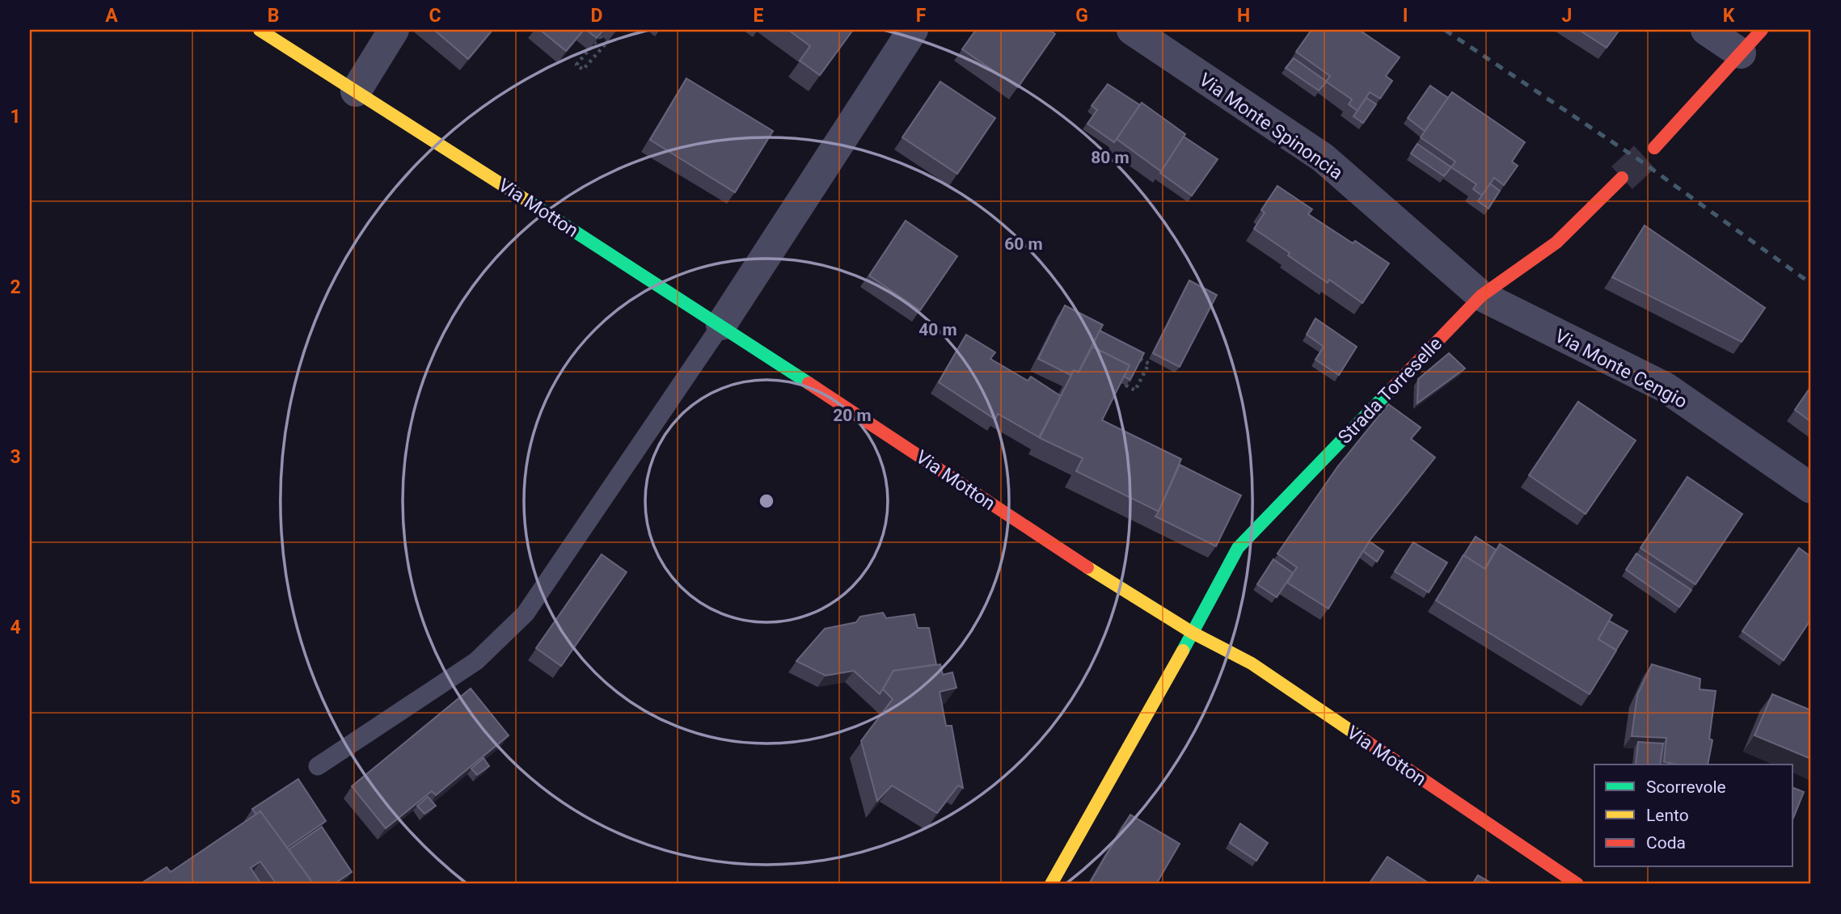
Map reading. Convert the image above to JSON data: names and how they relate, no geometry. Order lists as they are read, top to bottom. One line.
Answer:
{"streets":{"main road":["Via Motton","Strada Torreselle"],"street":["Via Monte Spinoncia","Via Monte Cengio"]},"crossings":[["Via Monte Spinoncia","Via Monte Cengio"],["Via Monte Spinoncia","Strada Torreselle"],["Via Motton","Strada Torreselle"],["Via Monte Cengio","Strada Torreselle"]],"legend":["Scorrevole","Lento","Coda"],"grid":{"columns":["A","B","C","D","E","F","G","H","I","J","K"],"rows":["1","2","3","4","5"]},"rings":["80 m","60 m","40 m","20 m"]}
